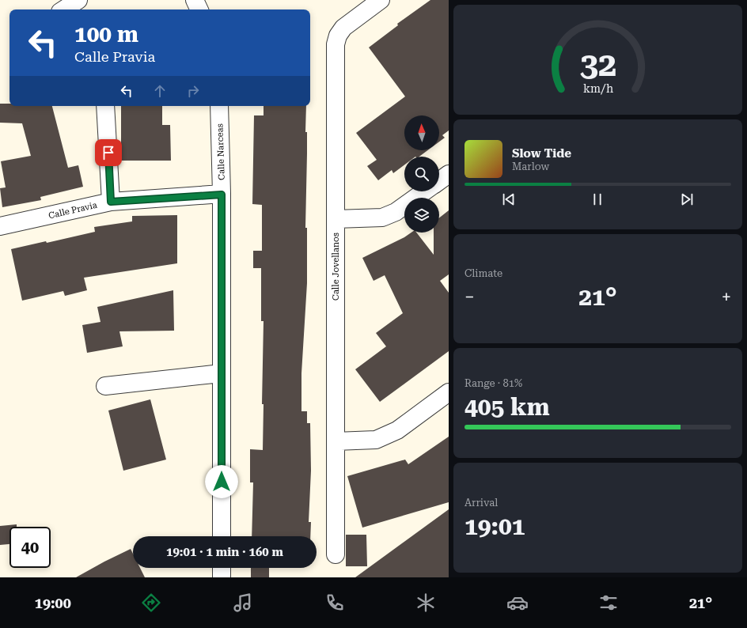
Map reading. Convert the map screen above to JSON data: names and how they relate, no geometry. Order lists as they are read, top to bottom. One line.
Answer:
{"streets":{"street":["Calle Narceas","Calle Pravia","Calle Jovellanos"]},"crossings":[["Calle Narceas","Calle Pravia"]],"north":"top","page":{"turn":["100 m","Calle Pravia"],"song":["Slow Tide","Marlow"],"tile":["Climate",["Range · 81%","405 km"],["Arrival","19:01"]],"heat":["−","21°","+"],"limit":"40","trip":"19:01 · 1 min · 160 m","tabs":["19:00","21°"],"gauge":["32","km/h"]}}
